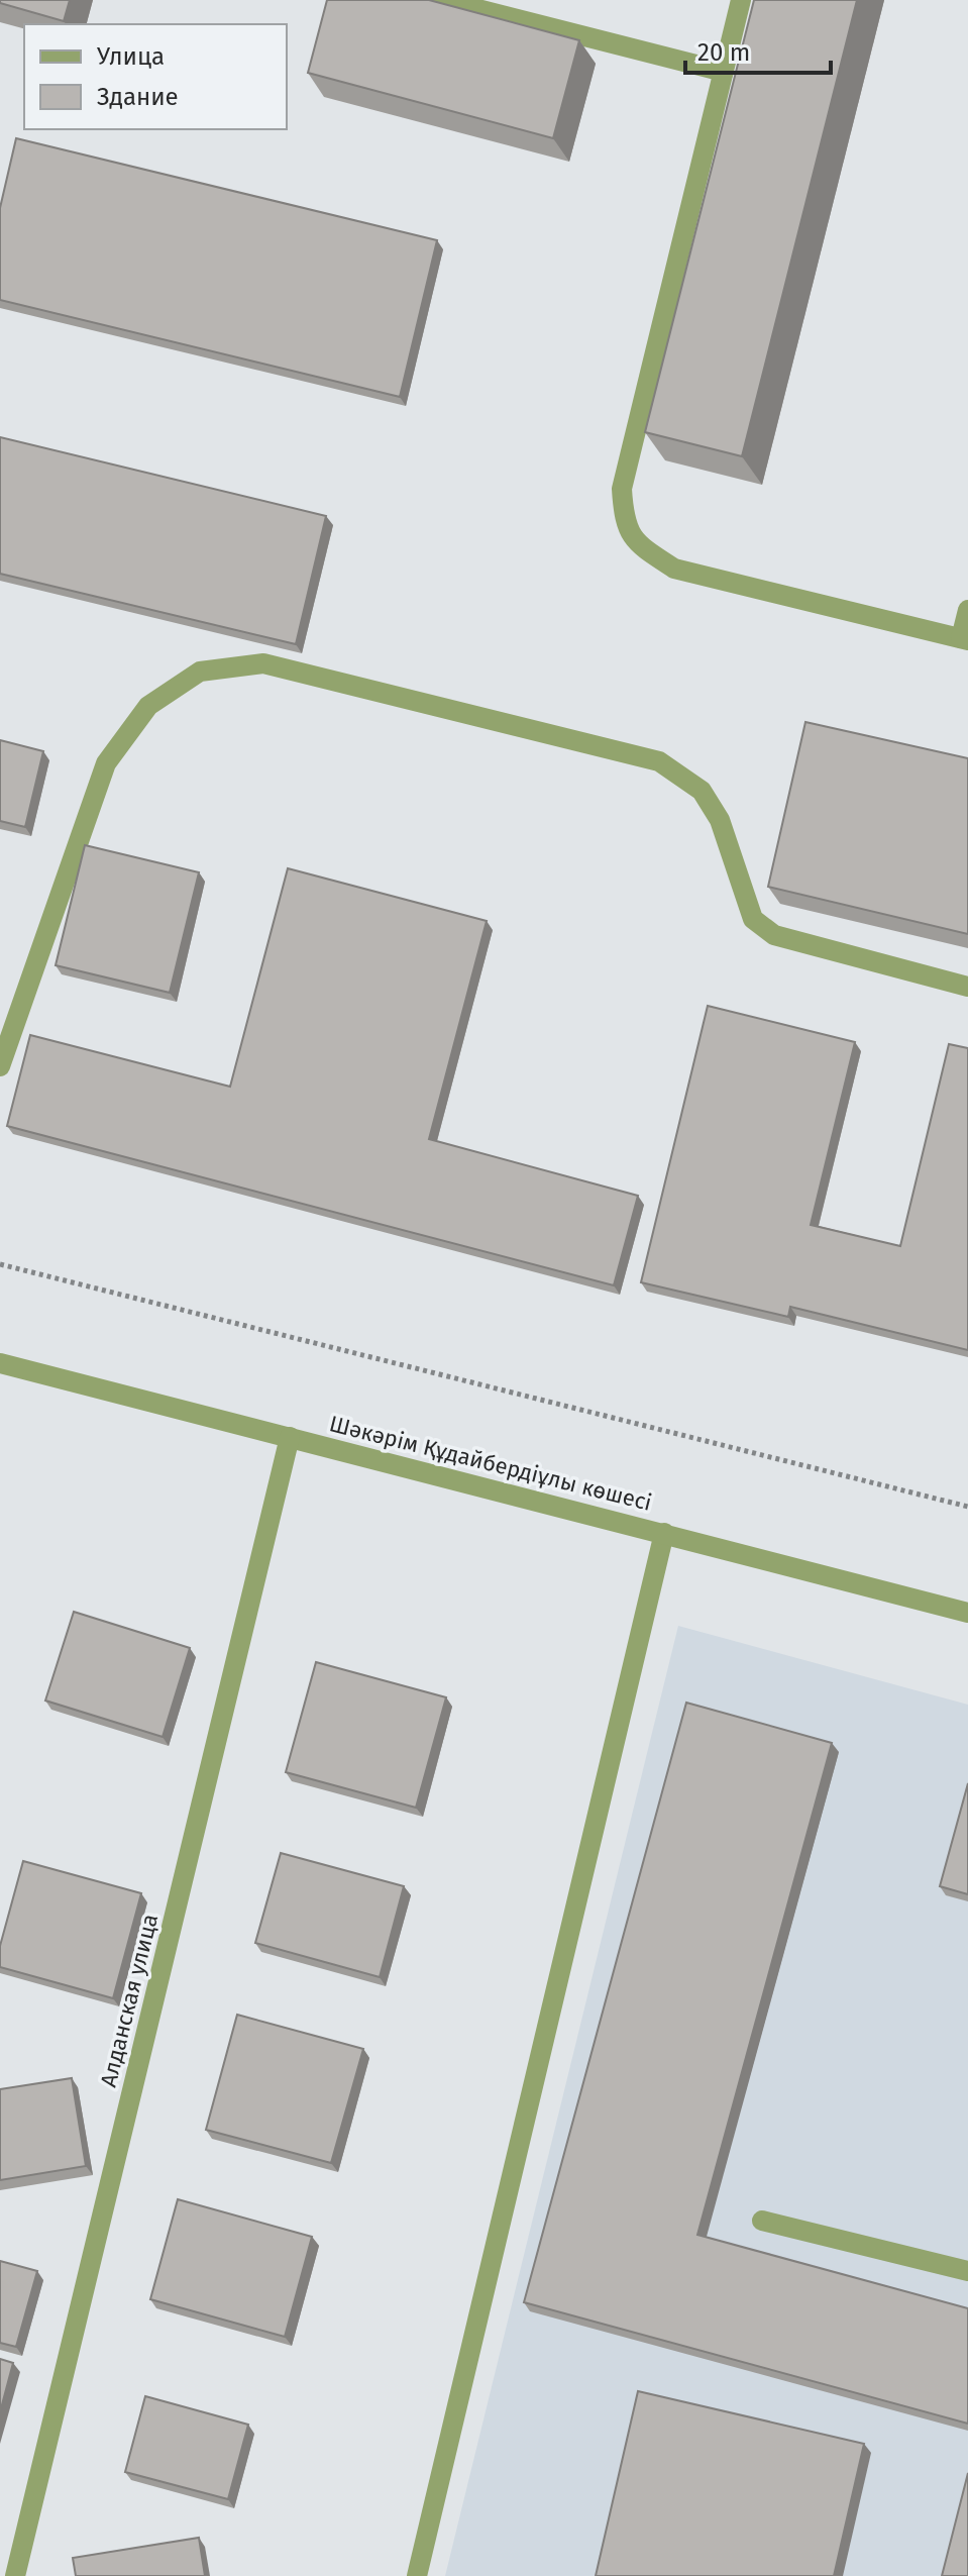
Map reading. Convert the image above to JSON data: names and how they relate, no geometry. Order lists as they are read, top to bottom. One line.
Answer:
{"streets":{"street":["Шәкәрім Құдайбердіұлы көшесі","Алданская улица"]},"crossings":[["Шәкәрім Құдайбердіұлы көшесі","Алданская улица"]],"legend":["Улица","Здание"],"scale_bar":"20 m"}
